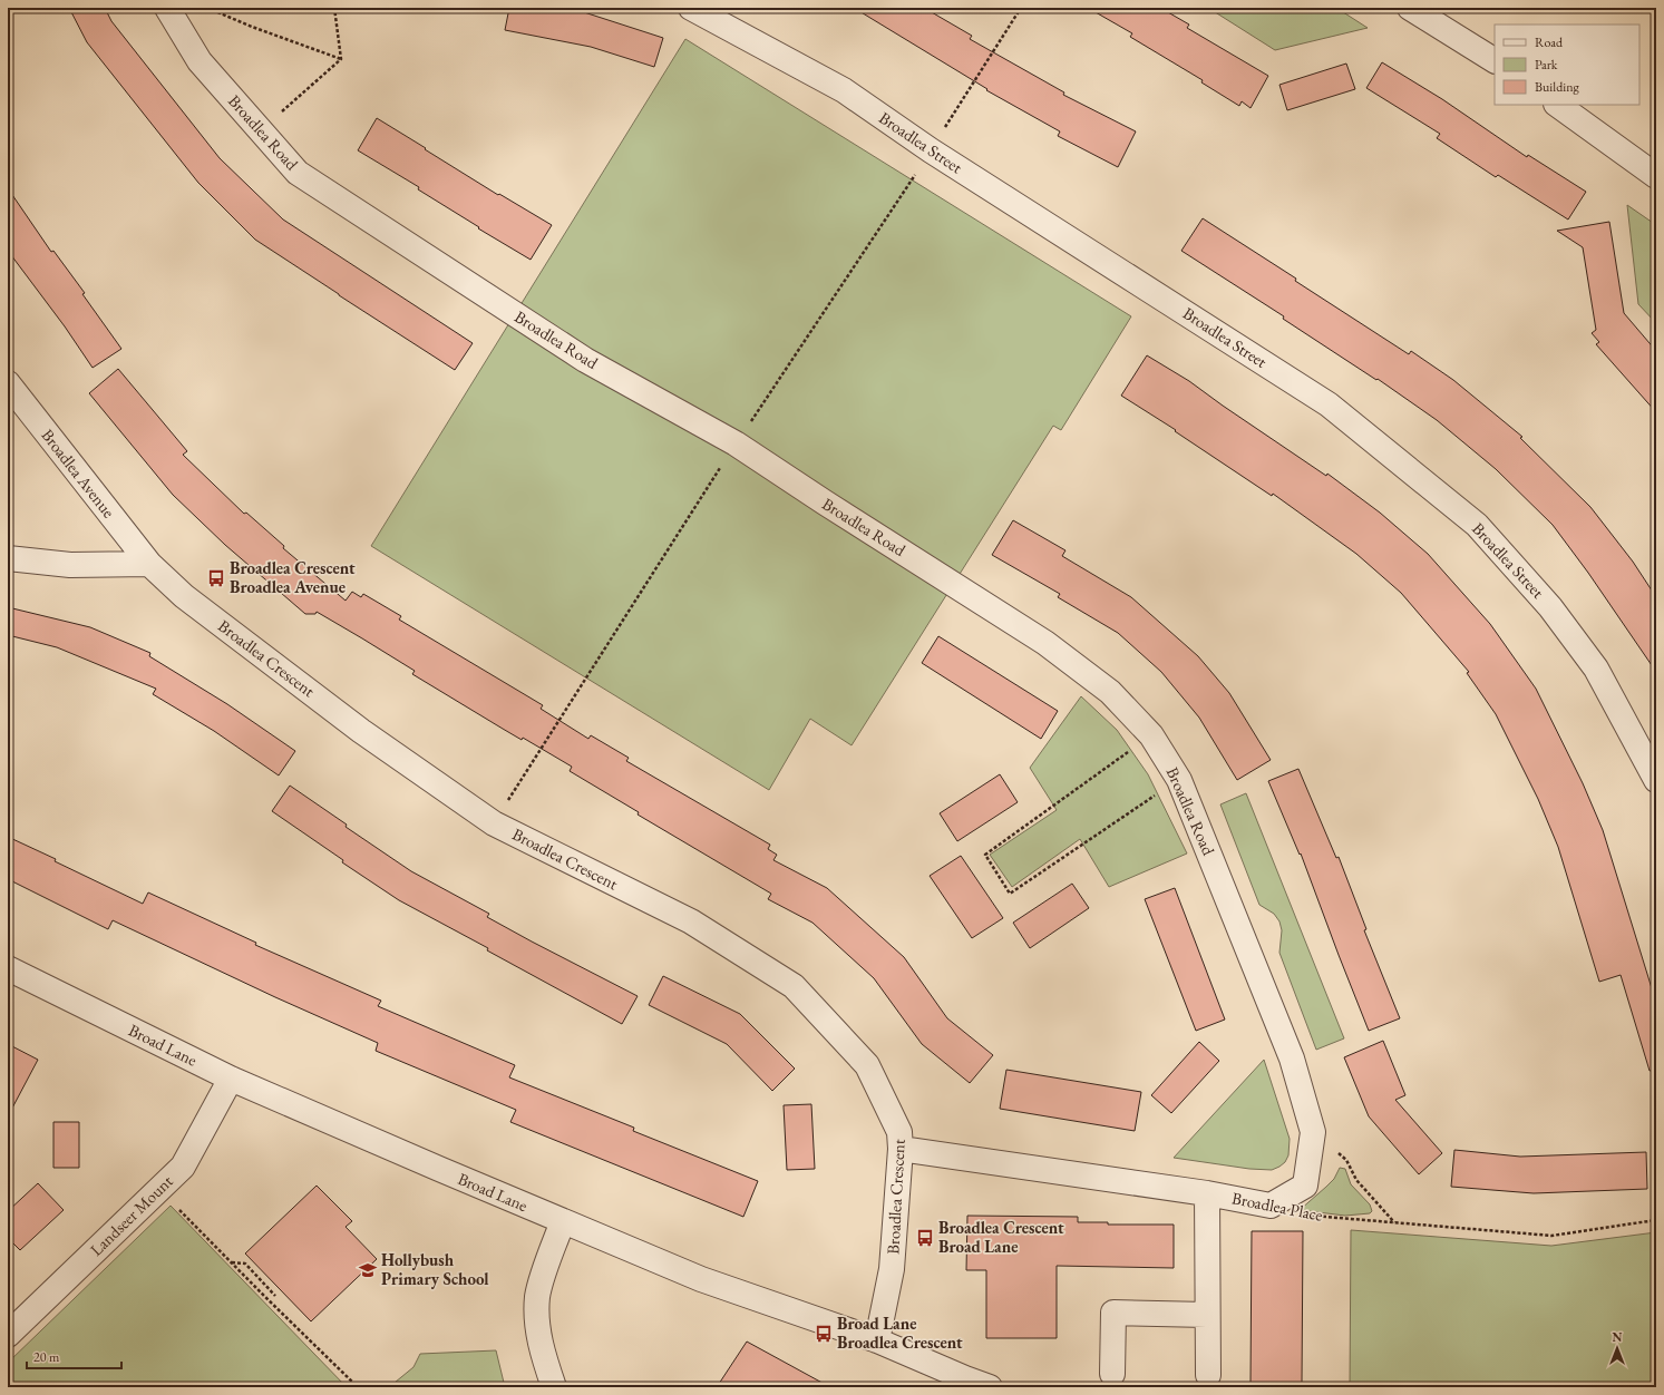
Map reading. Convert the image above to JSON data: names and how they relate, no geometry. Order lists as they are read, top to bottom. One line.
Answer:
{"streets":{"street":["Broadlea Road","Broadlea Street","Broadlea Avenue","Broadlea Crescent","Broad Lane","Broadlea Place","Landseer Mount"]},"crossings":[["Broadlea Road","Broadlea Place"],["Broadlea Avenue","Broadlea Crescent"],["Broadlea Crescent","Broad Lane"],["Broadlea Crescent","Broadlea Place"],["Broad Lane","Landseer Mount"]],"places":{"bus stop":["Broadlea Crescent Broadlea Avenue","Broadlea Crescent Broad Lane","Broad Lane Broadlea Crescent"],"school or university":["Hollybush Primary School"]},"legend":["Road","Park","Building"],"scale_bar":"20 m","north":"top"}
